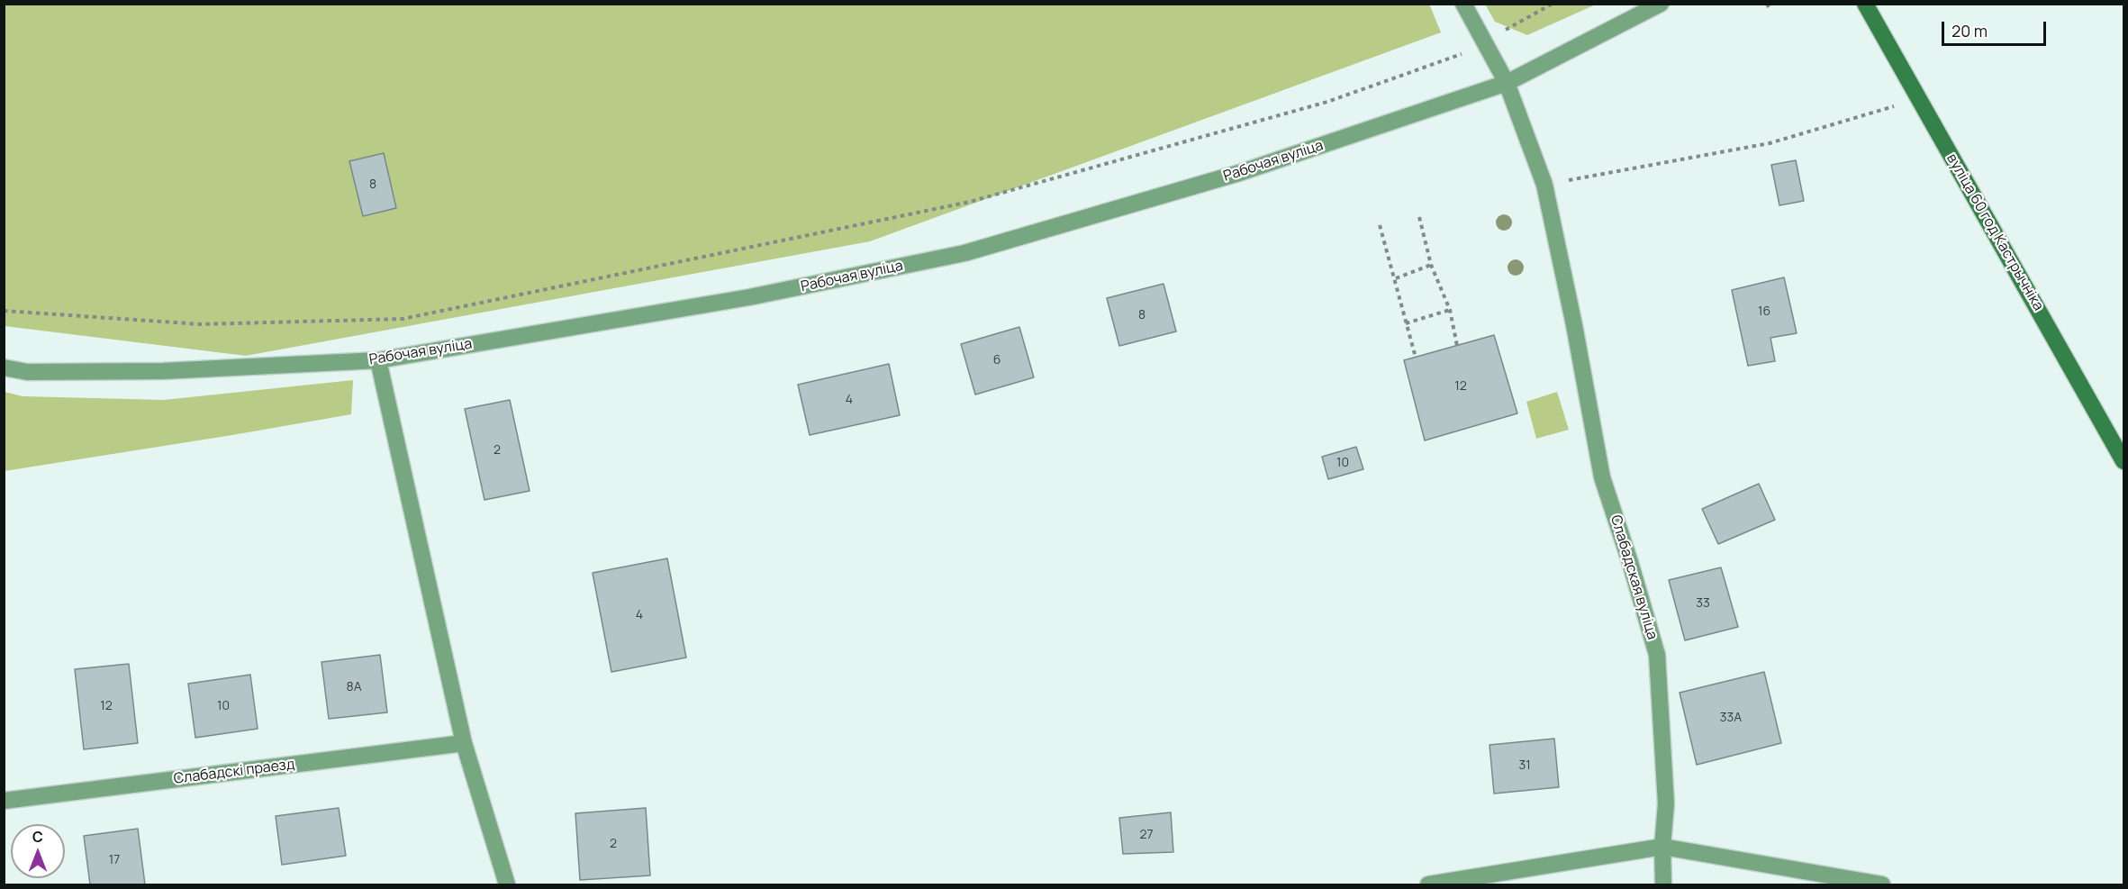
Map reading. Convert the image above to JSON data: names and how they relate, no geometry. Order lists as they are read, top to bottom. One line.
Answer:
{"streets":{"street":["Рабочая вуліца","вуліца 60 год Кастрычніка","Слабадская вуліца","Слабадскі праезд"]},"crossings":[["Рабочая вуліца","Слабадская вуліца"]],"house_numbers":["8","16","8","6","12","4","2","10","33","4","8А","12","10","33А","31","27","2","17"],"scale_bar":"20 m","north":"top"}
